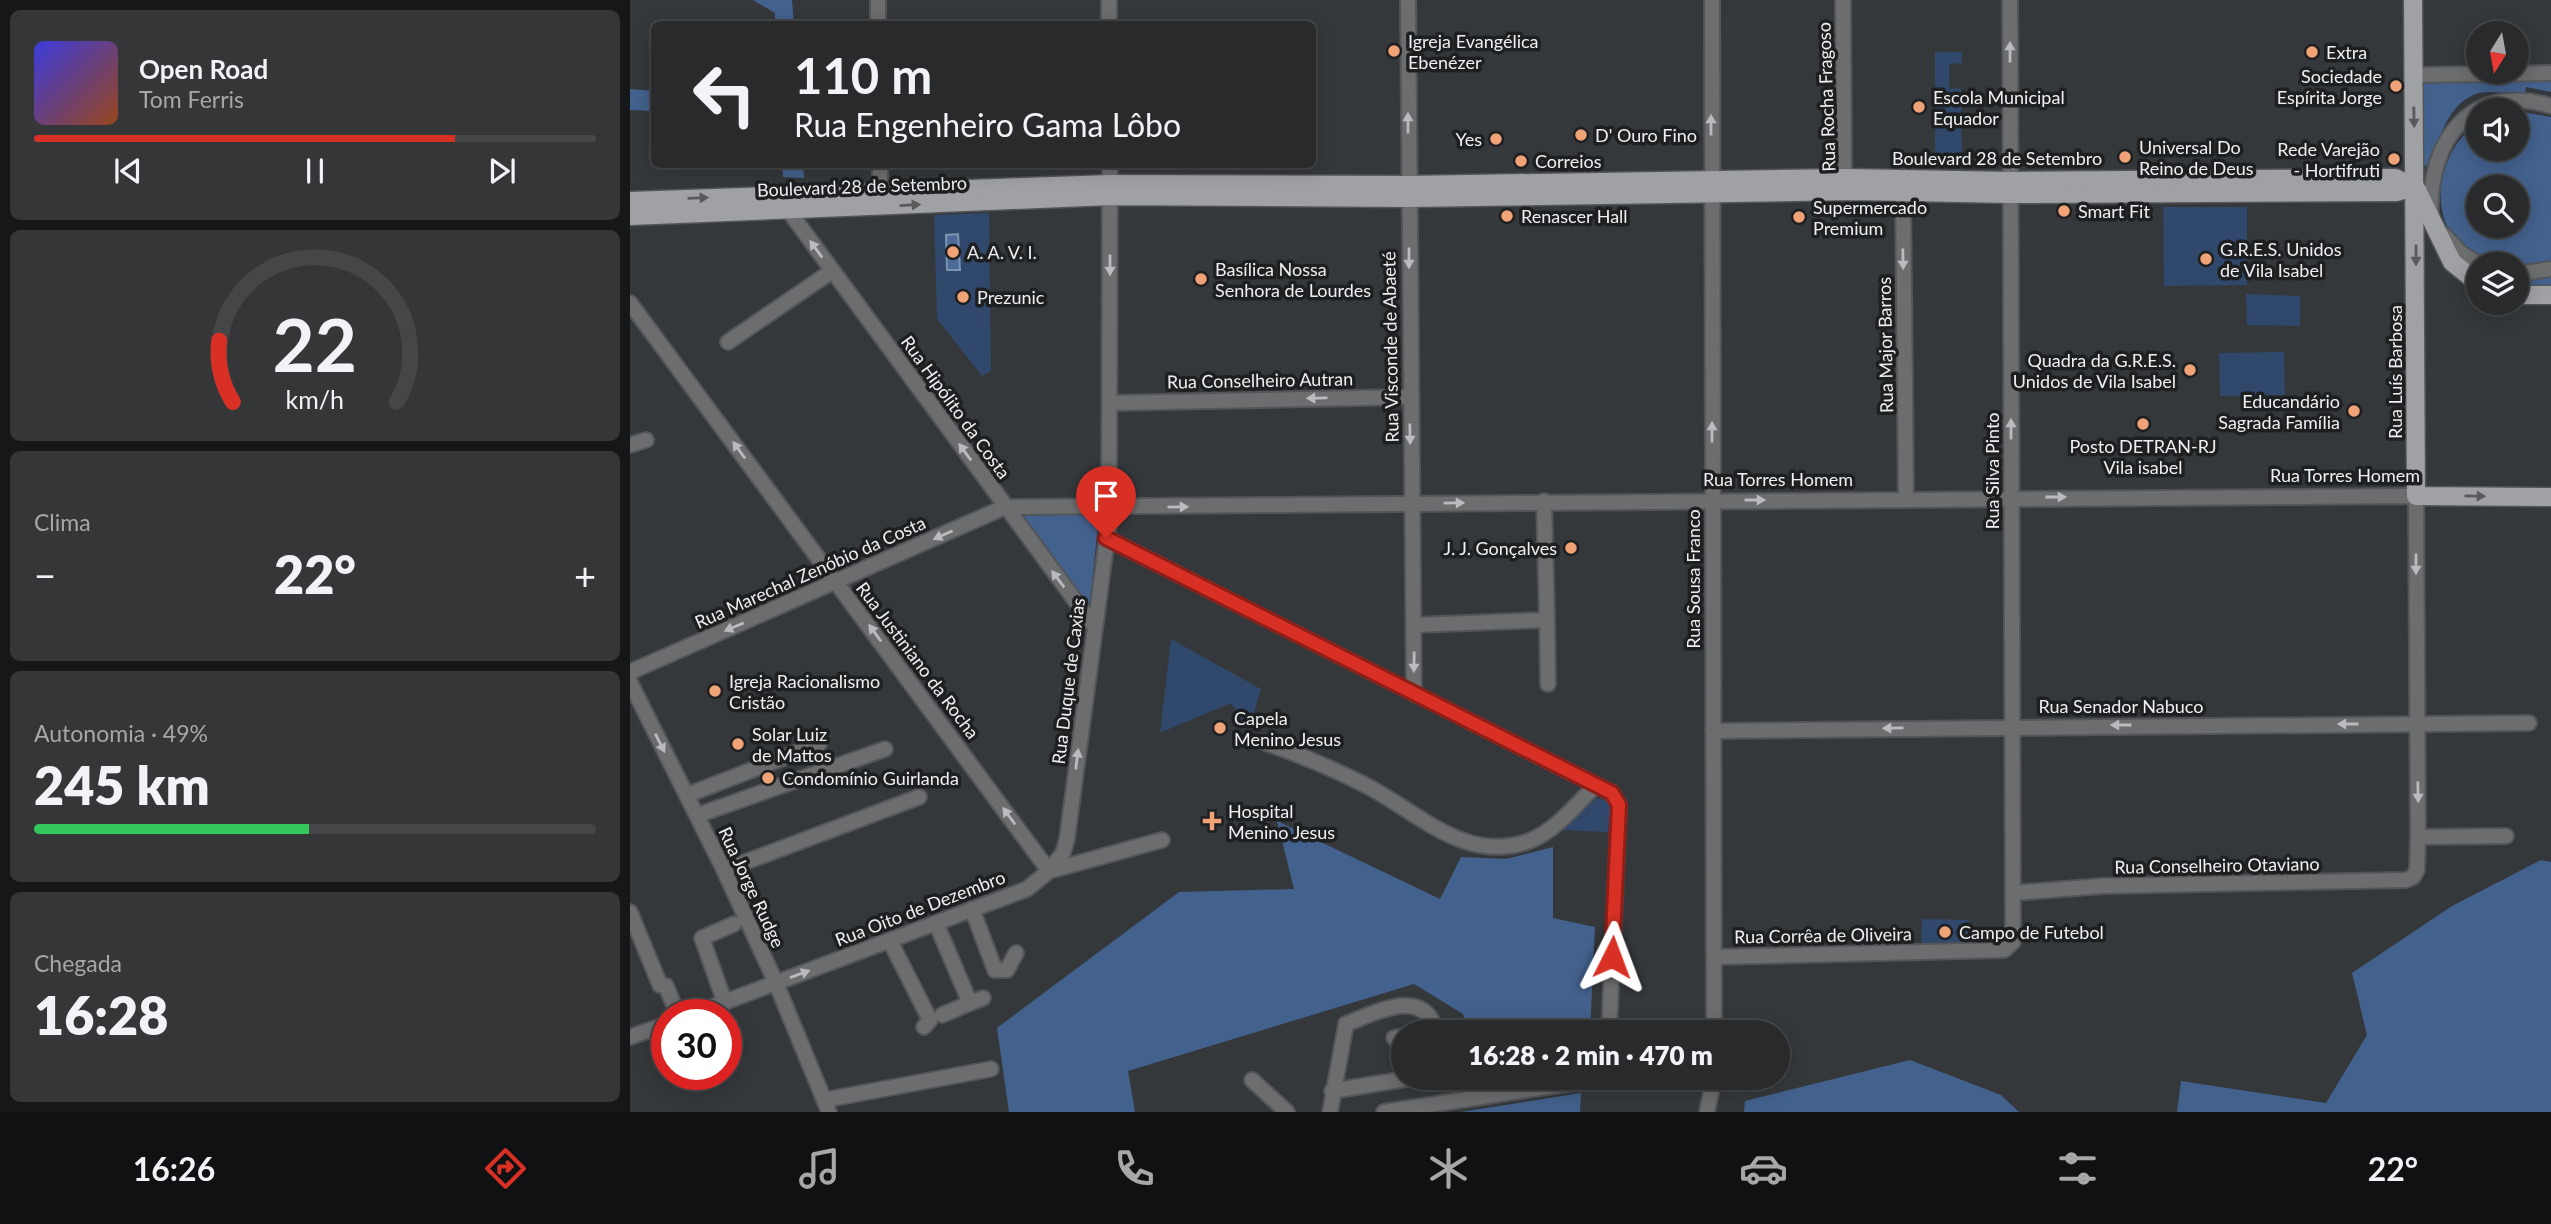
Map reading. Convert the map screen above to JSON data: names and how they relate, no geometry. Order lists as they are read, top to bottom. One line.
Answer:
{"streets":{"main road":["Boulevard 28 de Setembro","Rua Luís Barbosa","Rua Torres Homem"],"street":["Rua Rocha Fragoso","Rua Major Barros","Rua Visconde de Abaeté","Rua Conselheiro Autran","Rua Hipólito da Costa","Rua Silva Pinto","Rua Marechal Zenóbio da Costa","Rua Sousa Franco","Rua Justiniano da Rocha","Rua Duque de Caxias","Rua Senador Nabuco","Rua Conselheiro Otaviano","Rua Jorge Rudge","Rua Oito de Dezembro","Rua Corrêa de Oliveira"]},"crossings":[["Rua Rocha Fragoso","Boulevard 28 de Setembro"],["Boulevard 28 de Setembro","Rua Major Barros"],["Boulevard 28 de Setembro","Rua Visconde de Abaeté"],["Boulevard 28 de Setembro","Rua Luís Barbosa"],["Boulevard 28 de Setembro","Rua Hipólito da Costa"],["Boulevard 28 de Setembro","Rua Silva Pinto"],["Boulevard 28 de Setembro","Rua Sousa Franco"],["Boulevard 28 de Setembro","Rua Duque de Caxias"],["Rua Major Barros","Rua Torres Homem"],["Rua Visconde de Abaeté","Rua Conselheiro Autran"],["Rua Visconde de Abaeté","Rua Torres Homem"],["Rua Luís Barbosa","Rua Torres Homem"],["Rua Luís Barbosa","Rua Senador Nabuco"],["Rua Luís Barbosa","Rua Conselheiro Otaviano"],["Rua Conselheiro Autran","Rua Duque de Caxias"],["Rua Hipólito da Costa","Rua Torres Homem"],["Rua Hipólito da Costa","Rua Marechal Zenóbio da Costa"],["Rua Hipólito da Costa","Rua Duque de Caxias"],["Rua Silva Pinto","Rua Torres Homem"],["Rua Silva Pinto","Rua Senador Nabuco"],["Rua Silva Pinto","Rua Conselheiro Otaviano"],["Rua Silva Pinto","Rua Corrêa de Oliveira"],["Rua Torres Homem","Rua Marechal Zenóbio da Costa"],["Rua Torres Homem","Rua Sousa Franco"],["Rua Torres Homem","Rua Duque de Caxias"],["Rua Marechal Zenóbio da Costa","Rua Justiniano da Rocha"],["Rua Sousa Franco","Rua Senador Nabuco"],["Rua Sousa Franco","Rua Corrêa de Oliveira"],["Rua Justiniano da Rocha","Rua Duque de Caxias"],["Rua Justiniano da Rocha","Rua Oito de Dezembro"],["Rua Duque de Caxias","Rua Oito de Dezembro"],["Rua Jorge Rudge","Rua Oito de Dezembro"]],"one_way":["Rua Major Barros","Rua Luís Barbosa","Rua Conselheiro Autran","Rua Hipólito da Costa","Rua Silva Pinto","Rua Torres Homem","Rua Marechal Zenóbio da Costa","Rua Sousa Franco","Rua Justiniano da Rocha","Rua Senador Nabuco"],"places":{"other":["Igreja Evangélica Ebenézer","Extra","Sociedade Espírita Jorge","Escola Municipal Equador","D' Ouro Fino","Yes","Universal Do Reino de Deus","Rede Varejão - Hortifruti","Correios","Smart Fit","Renascer Hall","Supermercado Premium","A. A. V. I.","G.R.E.S. Unidos de Vila Isabel","Basílica Nossa Senhora de Lourdes","Prezunic","Quadra da G.R.E.S. Unidos de Vila Isabel","Educandário Sagrada Família","Posto DETRAN-RJ Vila isabel","J. J. Gonçalves","Igreja Racionalismo Cristão","Capela Menino Jesus","Solar Luiz de Mattos","Condomínio Guirlanda","Campo de Futebol"],"health":["Hospital Menino Jesus"]},"north":"bottom","page":{"turn":["110 m","Rua Engenheiro Gama Lôbo"],"song":["Open Road","Tom Ferris"],"tile":["Clima",["Autonomia · 49%","245 km"],["Chegada","16:28"]],"heat":["−","22°","+"],"limit":"30","trip":"16:28 · 2 min · 470 m","tabs":["16:26","22°"],"gauge":["22","km/h"]}}
